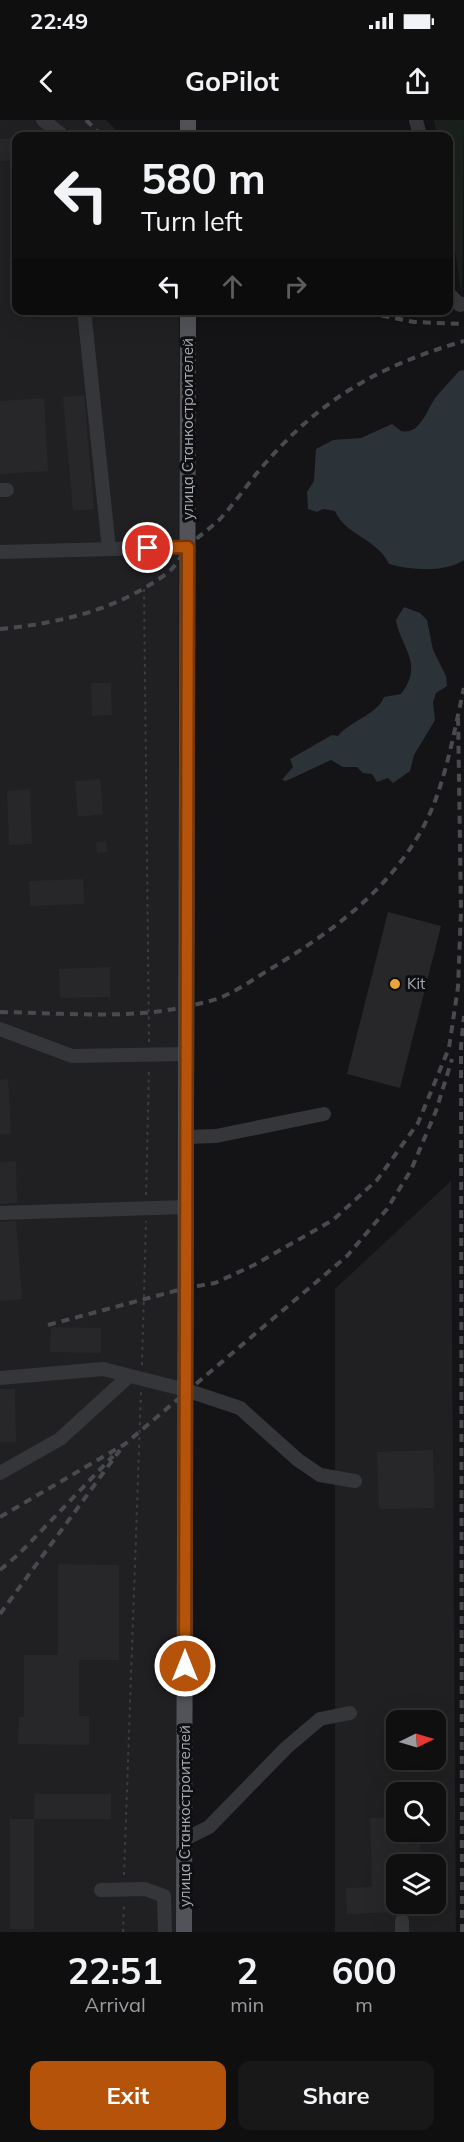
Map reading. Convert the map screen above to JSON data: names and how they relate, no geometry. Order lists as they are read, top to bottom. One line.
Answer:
{"streets":{"main road":["улица Станкостроителей"]},"places":["Kit"],"north":"right","page":{"status":"22:49","header":"GoPilot","turn":["580 m","Turn left"],"eta":["22:51","Arrival","2","min","600","m"],"buttons":["Exit","Share"]}}
